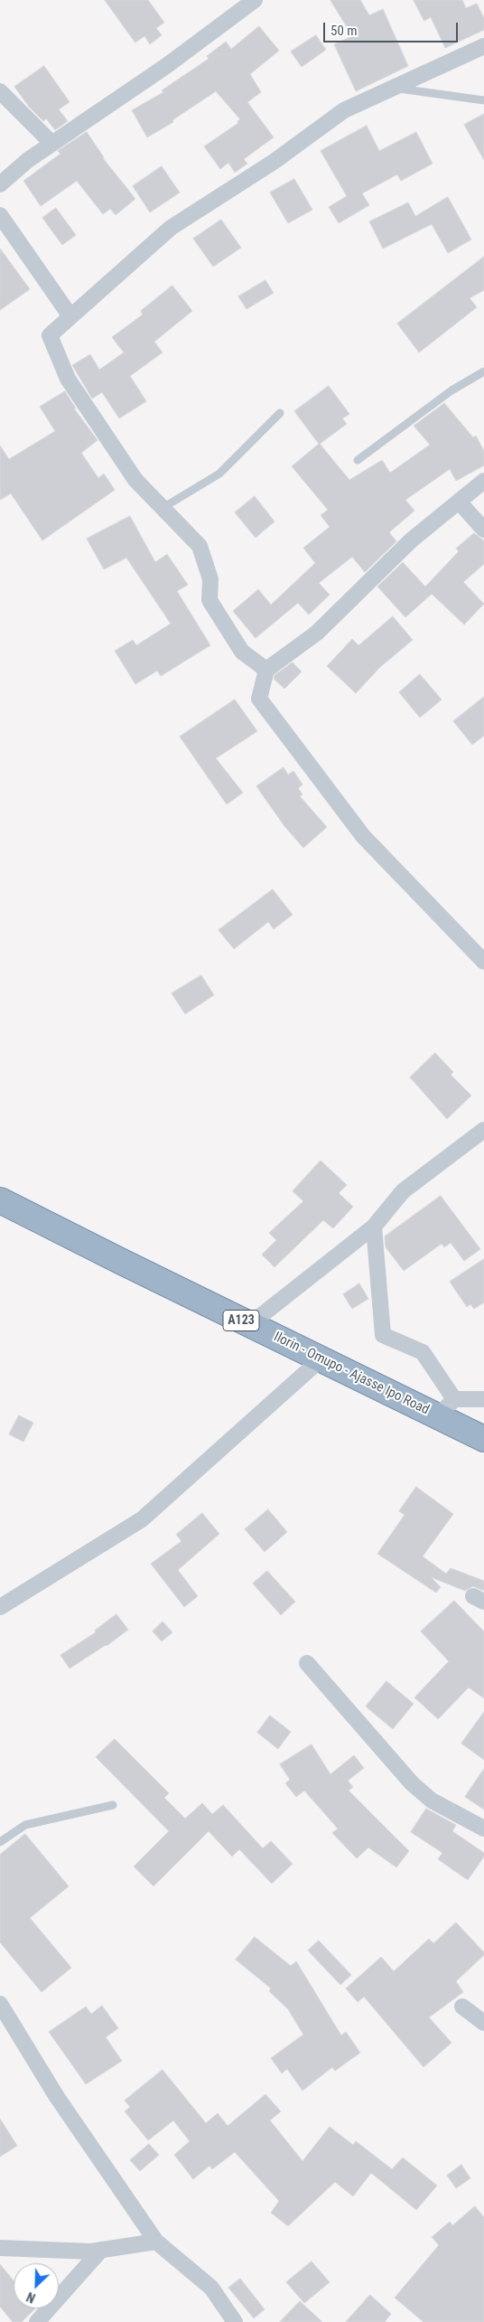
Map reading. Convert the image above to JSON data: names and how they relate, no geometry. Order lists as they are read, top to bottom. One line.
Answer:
{"streets":{"highway":["A123","Ilorin - Omupo - Ajasse Ipo Road"]},"scale_bar":"50 m","north":"bottom left"}
